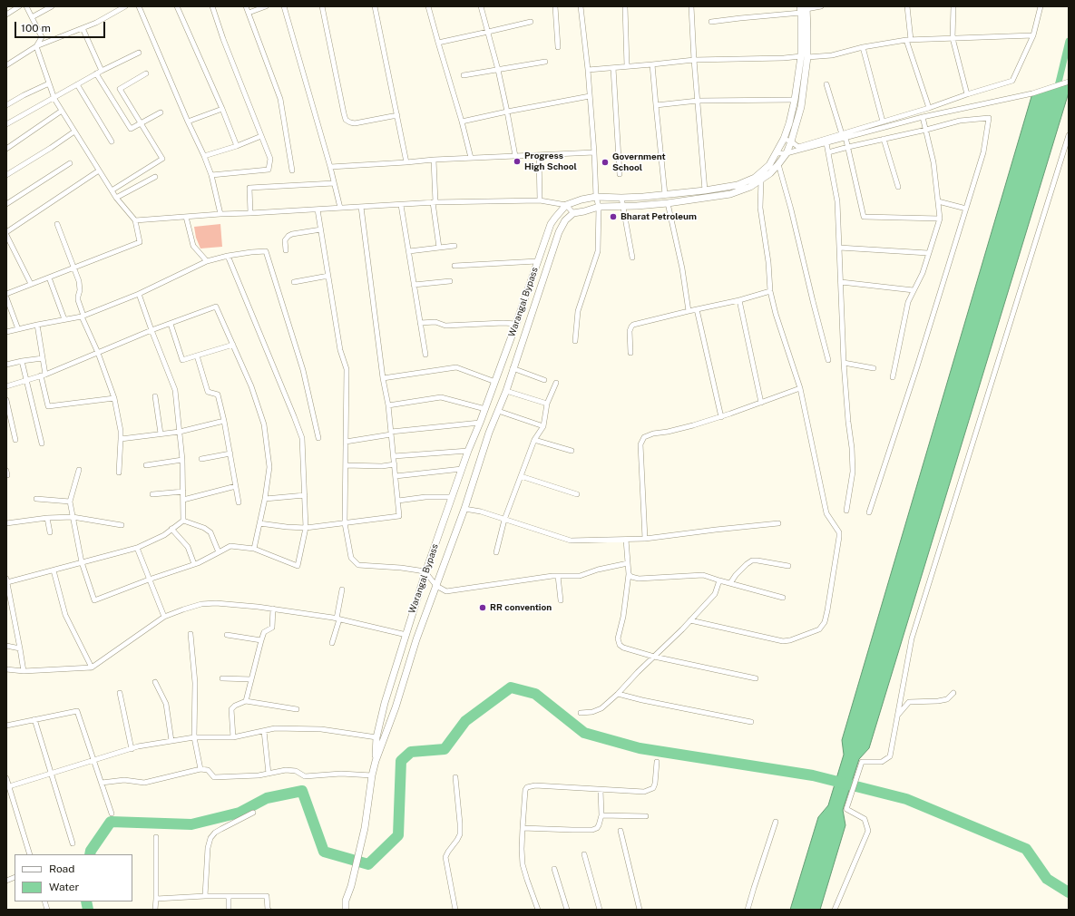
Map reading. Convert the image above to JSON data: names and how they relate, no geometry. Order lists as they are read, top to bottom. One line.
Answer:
{"streets":{"main road":["Warangal Bypass"]},"places":["Progress High School","Government School","Bharat Petroleum","RR convention"],"legend":["Road","Water"],"scale_bar":"100 m"}
